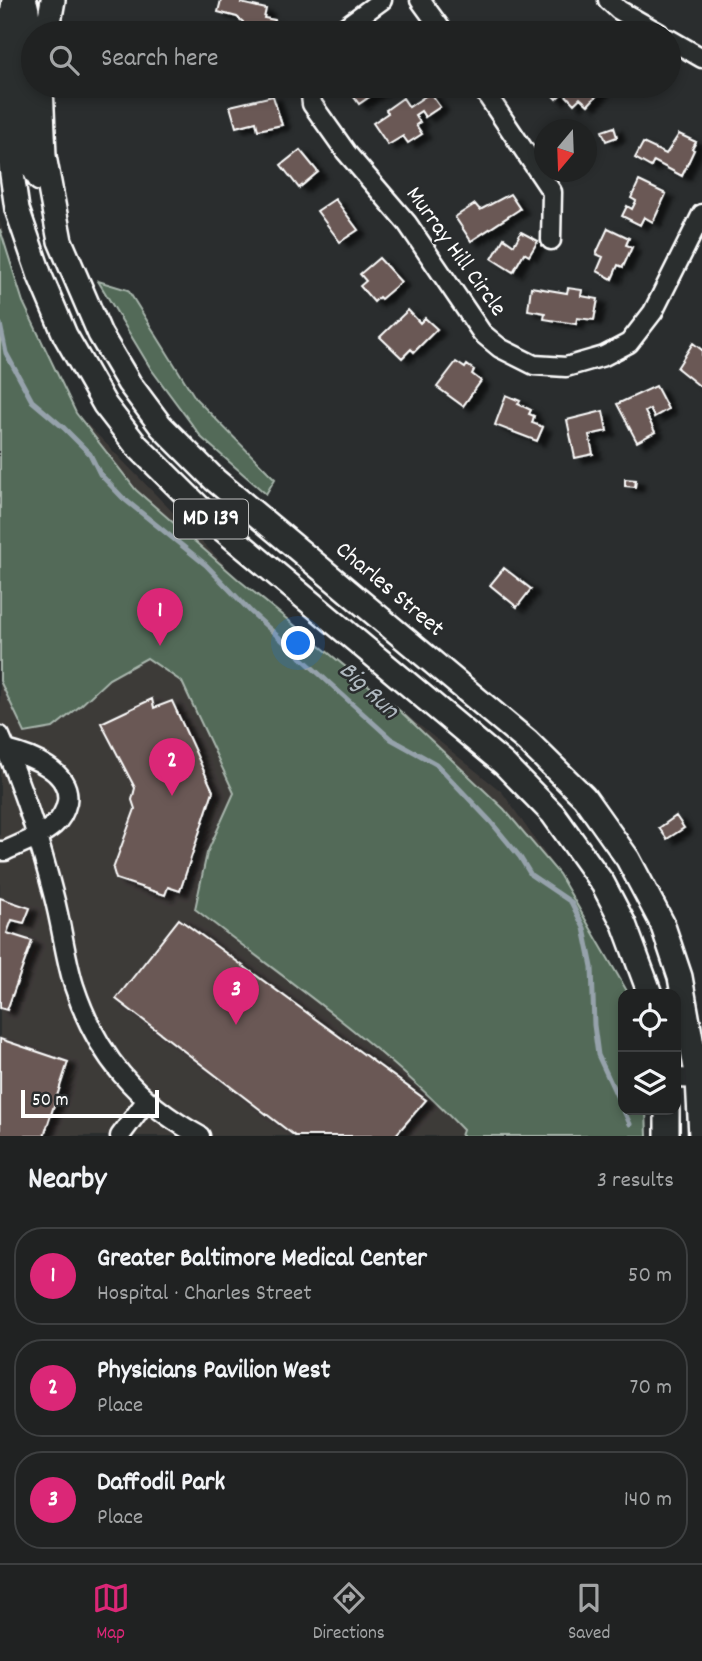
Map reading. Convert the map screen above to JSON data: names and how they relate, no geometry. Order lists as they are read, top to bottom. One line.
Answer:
{"streets":{"main road":["MD 139","Charles Street"],"street":["Murray Hill Circle"]},"water":["Big Run"],"scale_bar":"50 m","north":"bottom","page":{"search":"Search here","pins":["1","2","3"],"scale":"50 m","heading":["Nearby","3 results"],"list":[{"mark":"1","name":"Greater Baltimore Medical Center","note":"Hospital · Charles Street","value":"50 m"},{"mark":"2","name":"Physicians Pavilion West","note":"Place","value":"70 m"},{"mark":"3","name":"Daffodil Park","note":"Place","value":"140 m"}],"nav":["Map","Directions","Saved"]}}
